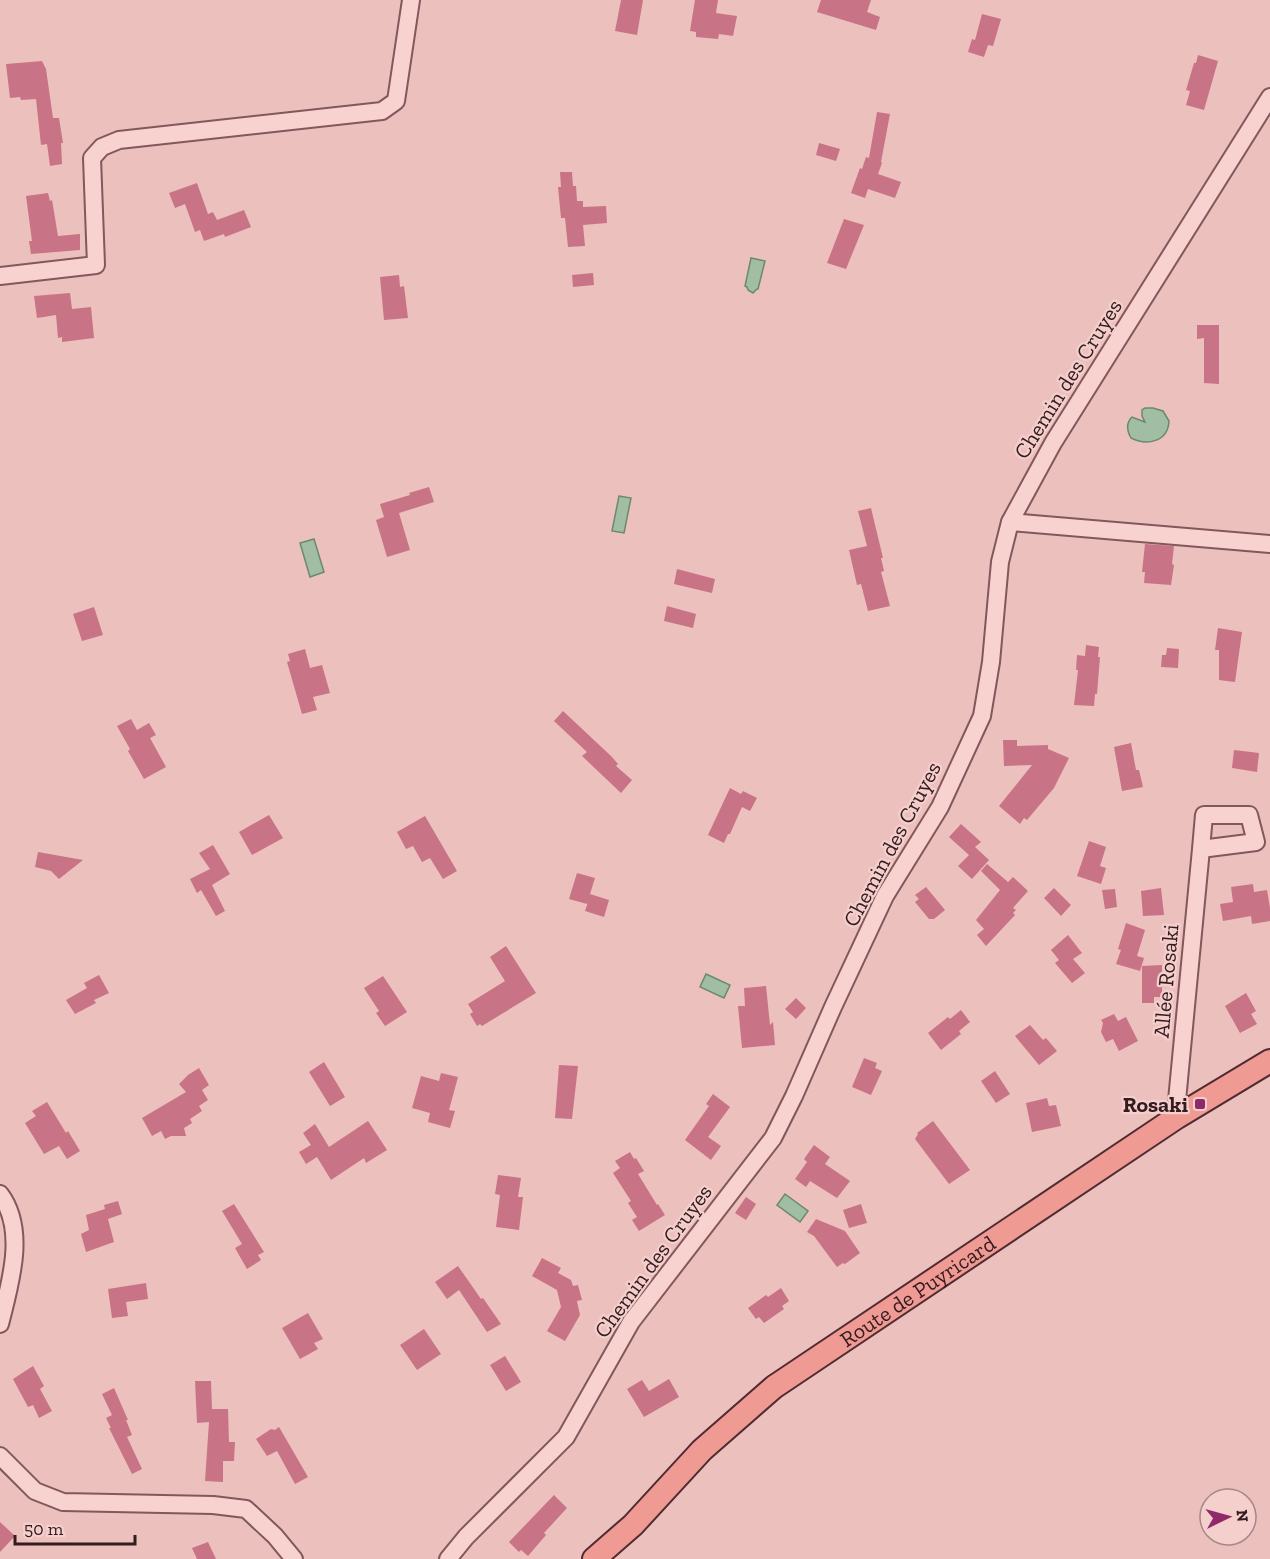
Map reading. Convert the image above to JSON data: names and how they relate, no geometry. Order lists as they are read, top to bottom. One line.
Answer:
{"streets":{"main road":["Route de Puyricard"],"street":["Chemin des Cruyes","Allée Rosaki"]},"crossings":[["Allée Rosaki","Route de Puyricard"]],"places":{"transit":["Rosaki"]},"scale_bar":"50 m","north":"right"}
